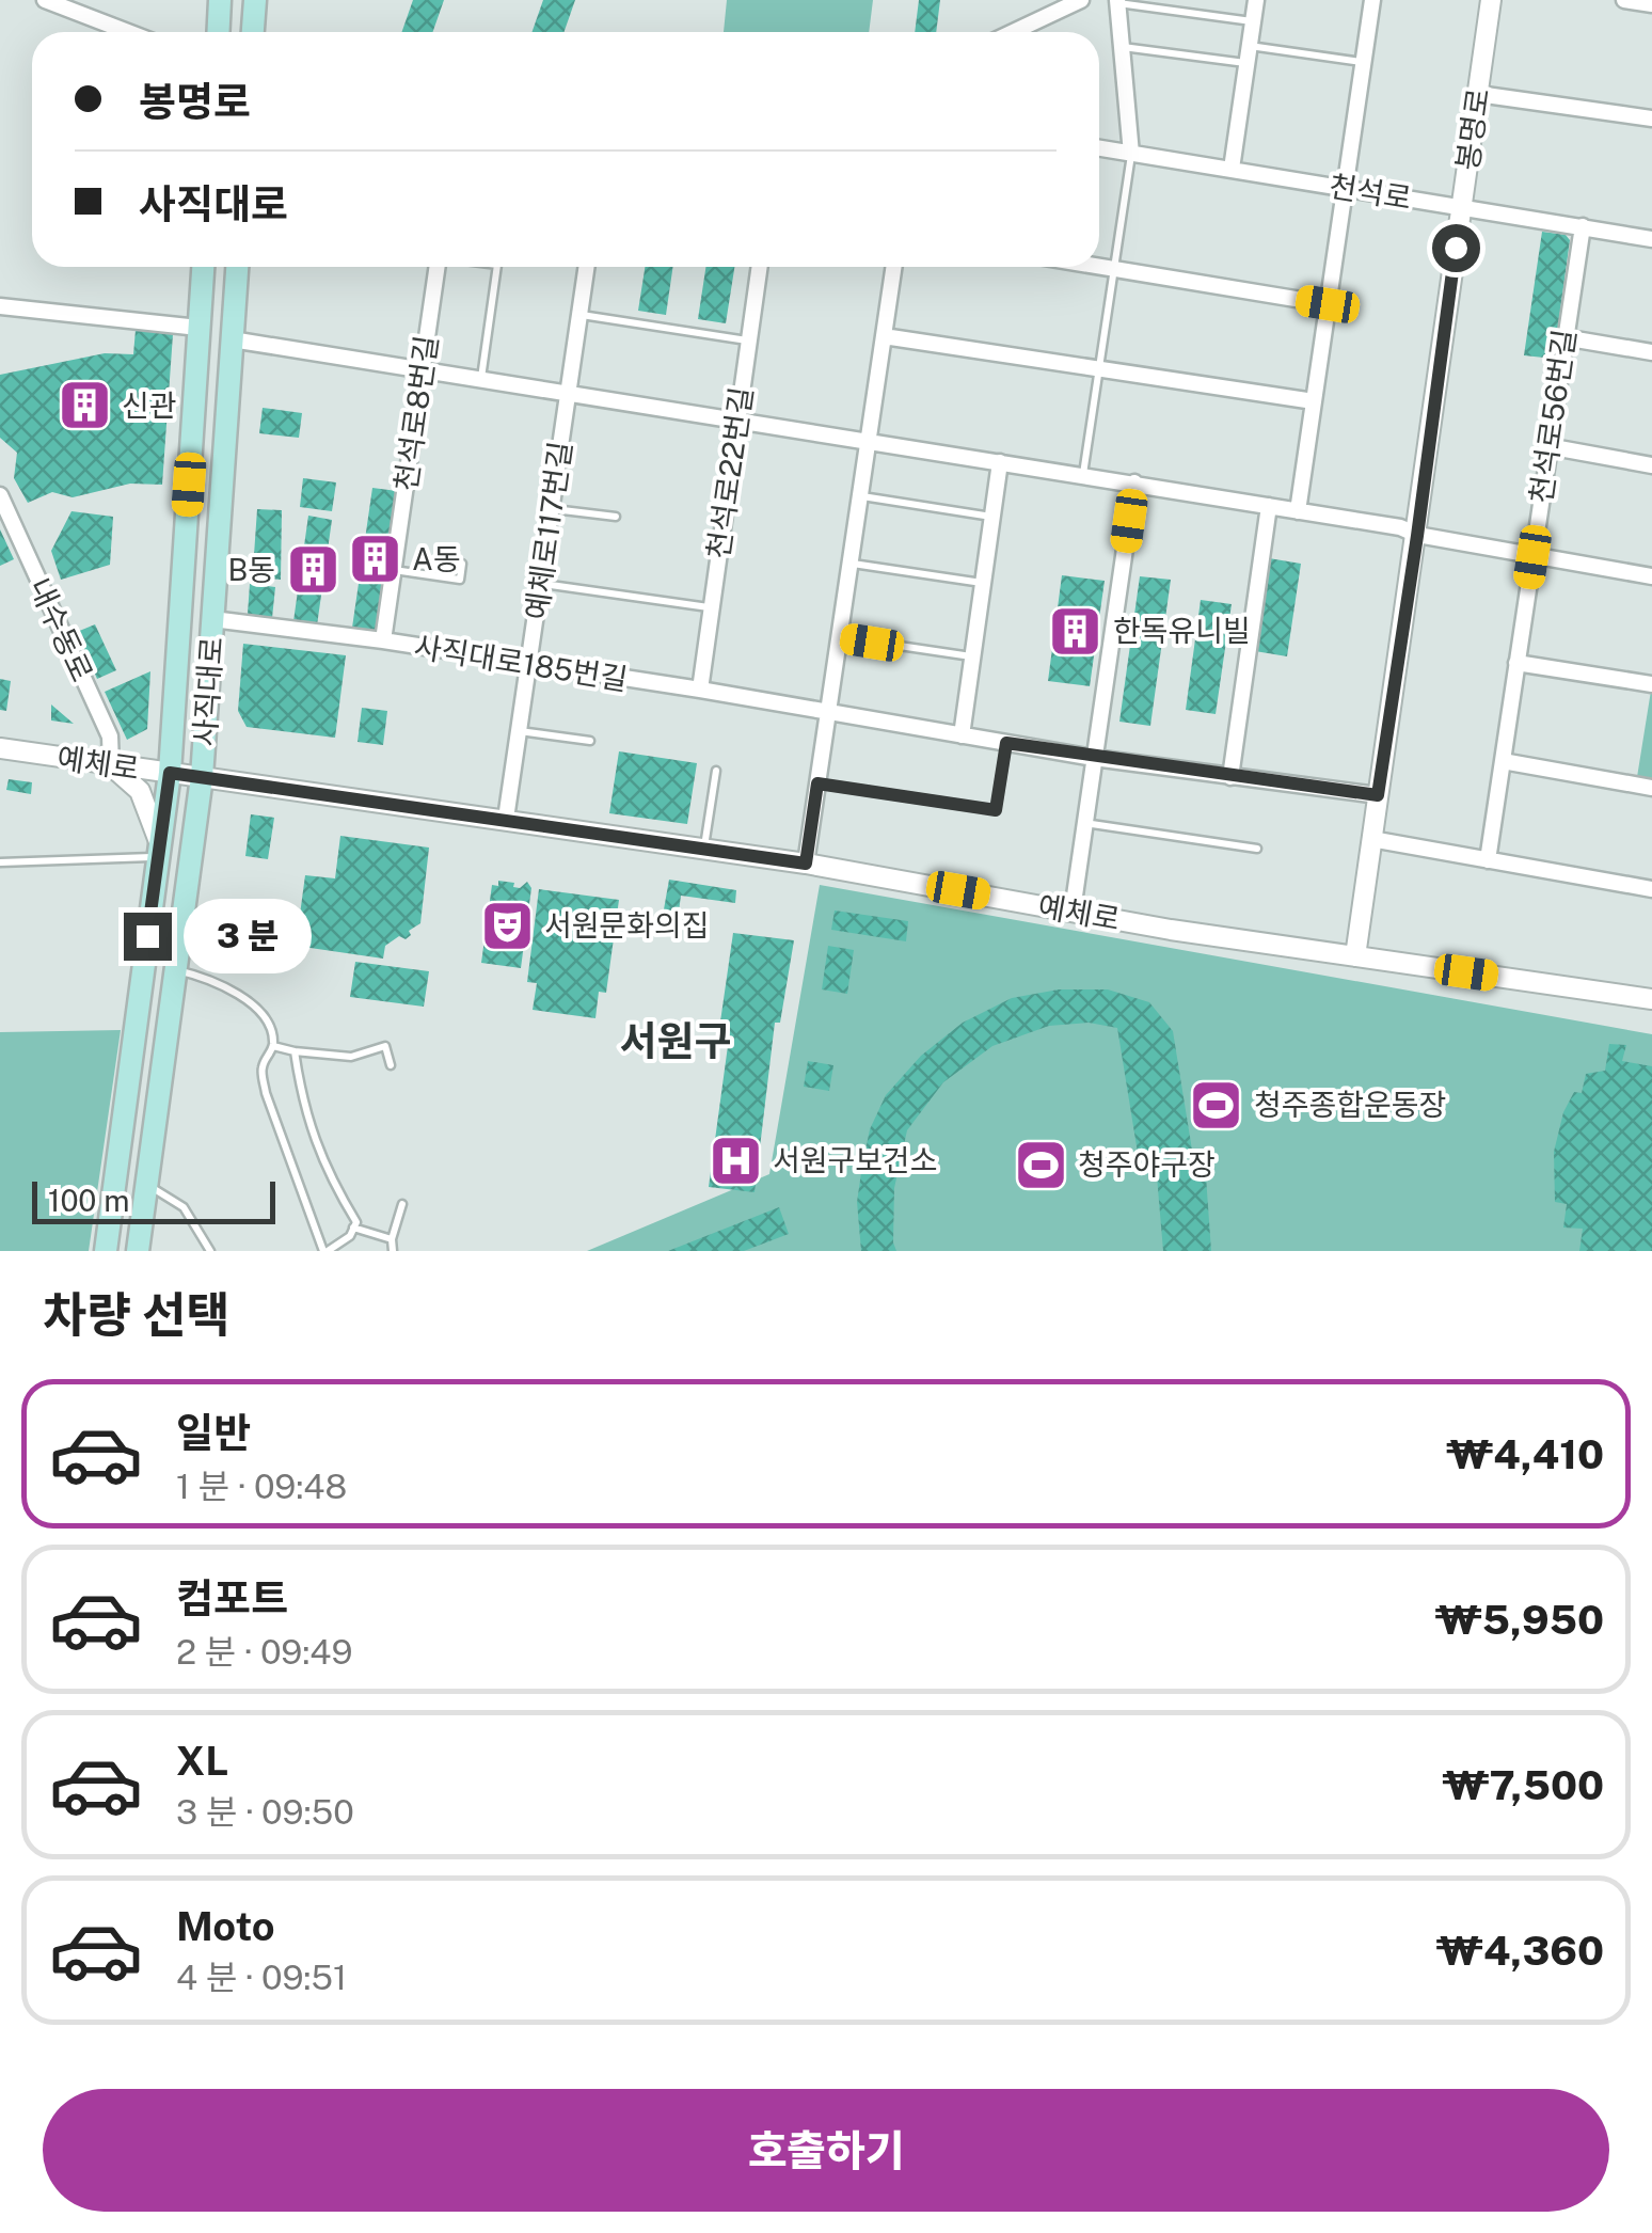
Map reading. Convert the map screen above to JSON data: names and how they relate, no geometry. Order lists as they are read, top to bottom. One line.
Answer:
{"streets":{"main road":["사직대로"],"street":["봉명로","천석로","천석로8번길","천석로56번길","천석로22번길","예체로117번길","내수동로","사직대로185번길","예체로"]},"crossings":[["봉명로","천석로"],["봉명로","사직대로185번길"],["봉명로","예체로"],["천석로","천석로56번길"],["천석로8번길","사직대로185번길"],["천석로22번길","사직대로185번길"],["예체로117번길","사직대로185번길"],["예체로117번길","예체로"],["내수동로","예체로"],["사직대로185번길","사직대로"],["사직대로","예체로"]],"districts":["서원구"],"places":{"building":["신관","A동","B동","한독유니빌"],"theatre":["서원문화의집"],"sports":["청주종합운동장","청주야구장"],"hospital":["서원구보건소"]},"scale_bar":"100 m","page":{"banner":["봉명로","사직대로"],"bubble":"3 분","scale":"100 m","heading":"차량 선택","list":[{"name":"일반","note":"1 분 · 09:48","value":"₩4,410"},{"name":"컴포트","note":"2 분 · 09:49","value":"₩5,950"},{"name":"XL","note":"3 분 · 09:50","value":"₩7,500"},{"name":"Moto","note":"4 분 · 09:51","value":"₩4,360"}],"buttons":"호출하기"}}
